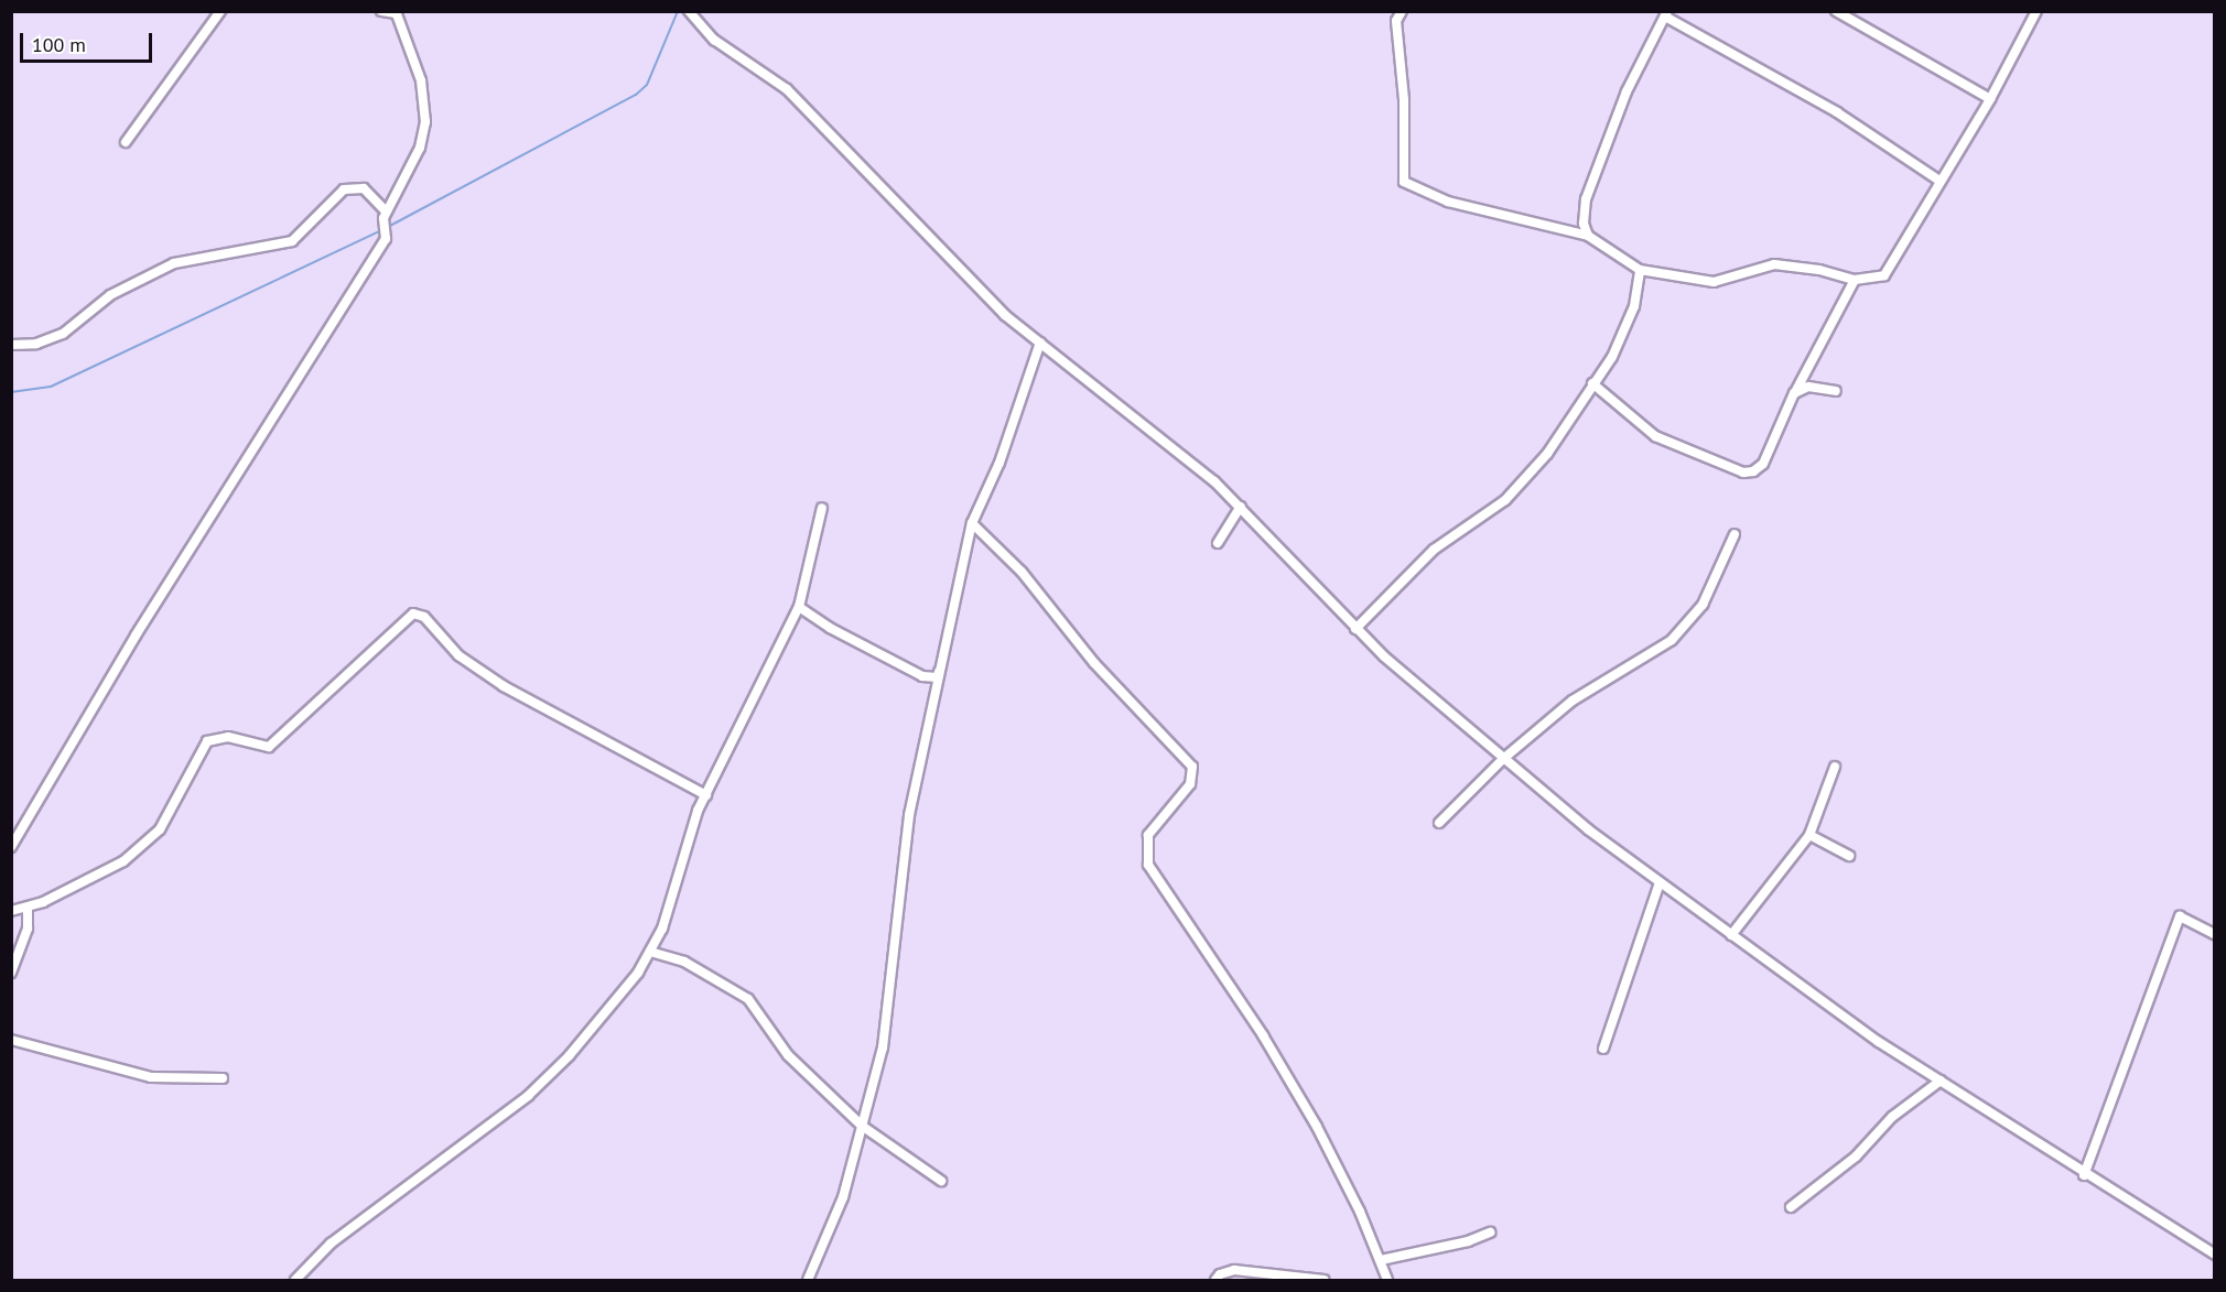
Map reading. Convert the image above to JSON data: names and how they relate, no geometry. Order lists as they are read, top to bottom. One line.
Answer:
{"scale_bar":"100 m"}
